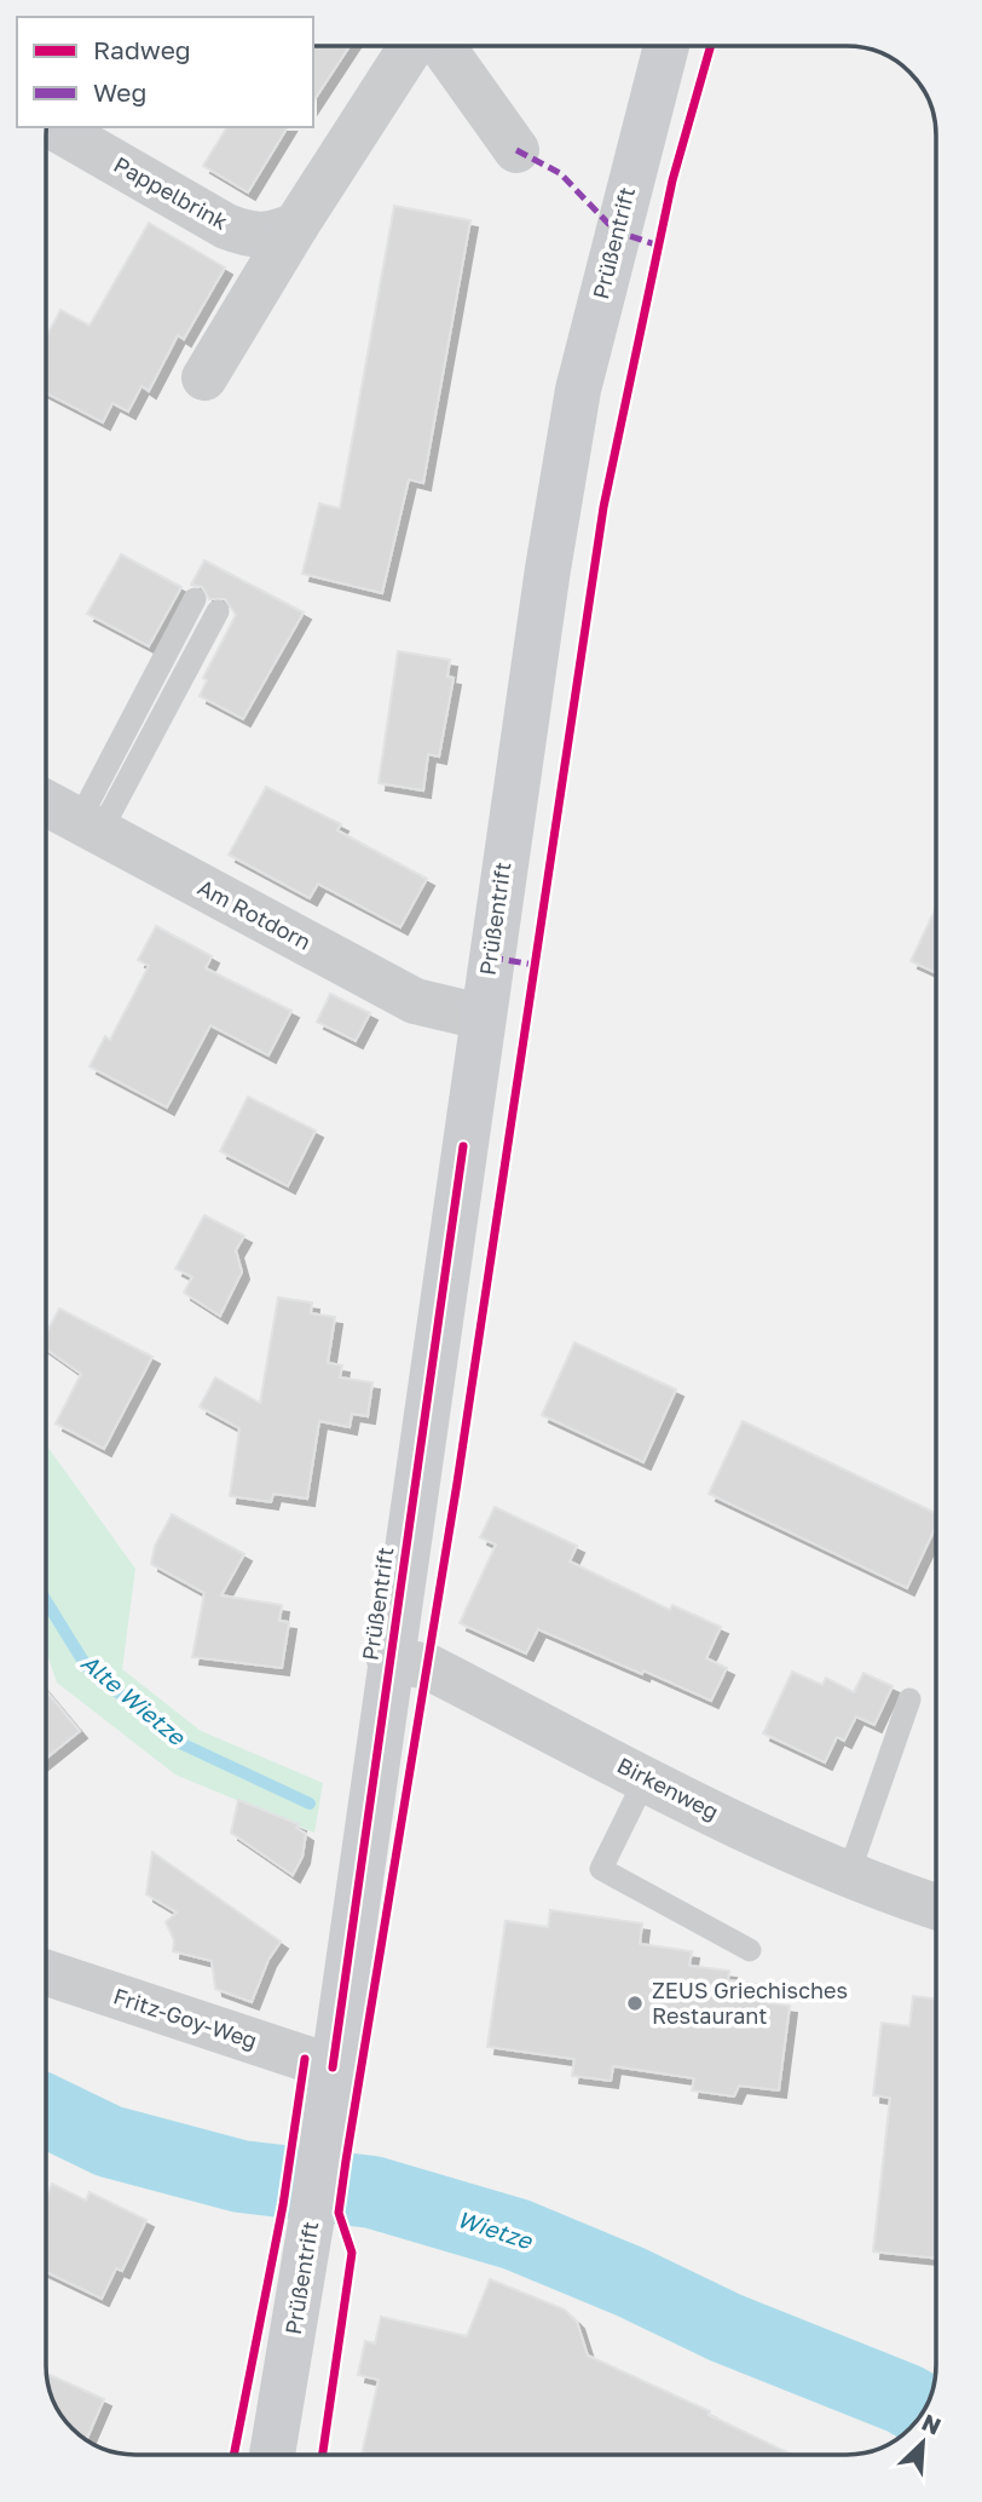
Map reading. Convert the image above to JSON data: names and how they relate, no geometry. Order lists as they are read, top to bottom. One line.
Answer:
{"streets":{"main road":["Prüßentrift"],"street":["Pappelbrink","Am Rotdorn","Birkenweg","Fritz-Goy-Weg"]},"crossings":[["Prüßentrift","Am Rotdorn"],["Prüßentrift","Birkenweg"],["Prüßentrift","Fritz-Goy-Weg"]],"water":["Alte Wietze","Wietze"],"places":["ZEUS Griechisches Restaurant"],"legend":["Radweg","Weg"],"north":"top right"}
